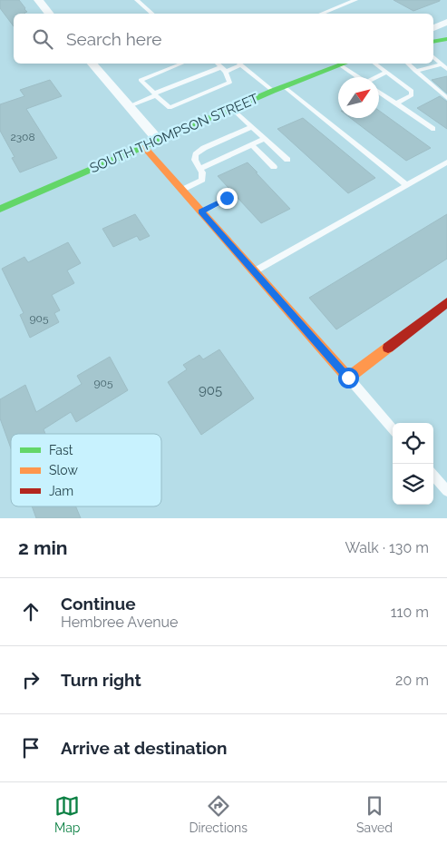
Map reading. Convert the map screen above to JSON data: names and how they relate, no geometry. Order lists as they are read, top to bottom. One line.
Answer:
{"streets":{"main road":["SOUTH THOMPSON STREET"]},"house_numbers":["2308","905","905","905"],"legend":["Fast","Slow","Jam"],"north":"top right","page":{"search":"Search here","heading":["2 min","Walk · 130 m"],"list":[["Continue","Hembree Avenue","110 m"],["Turn right","20 m"],"Arrive at destination"],"nav":["Map","Directions","Saved"]}}
